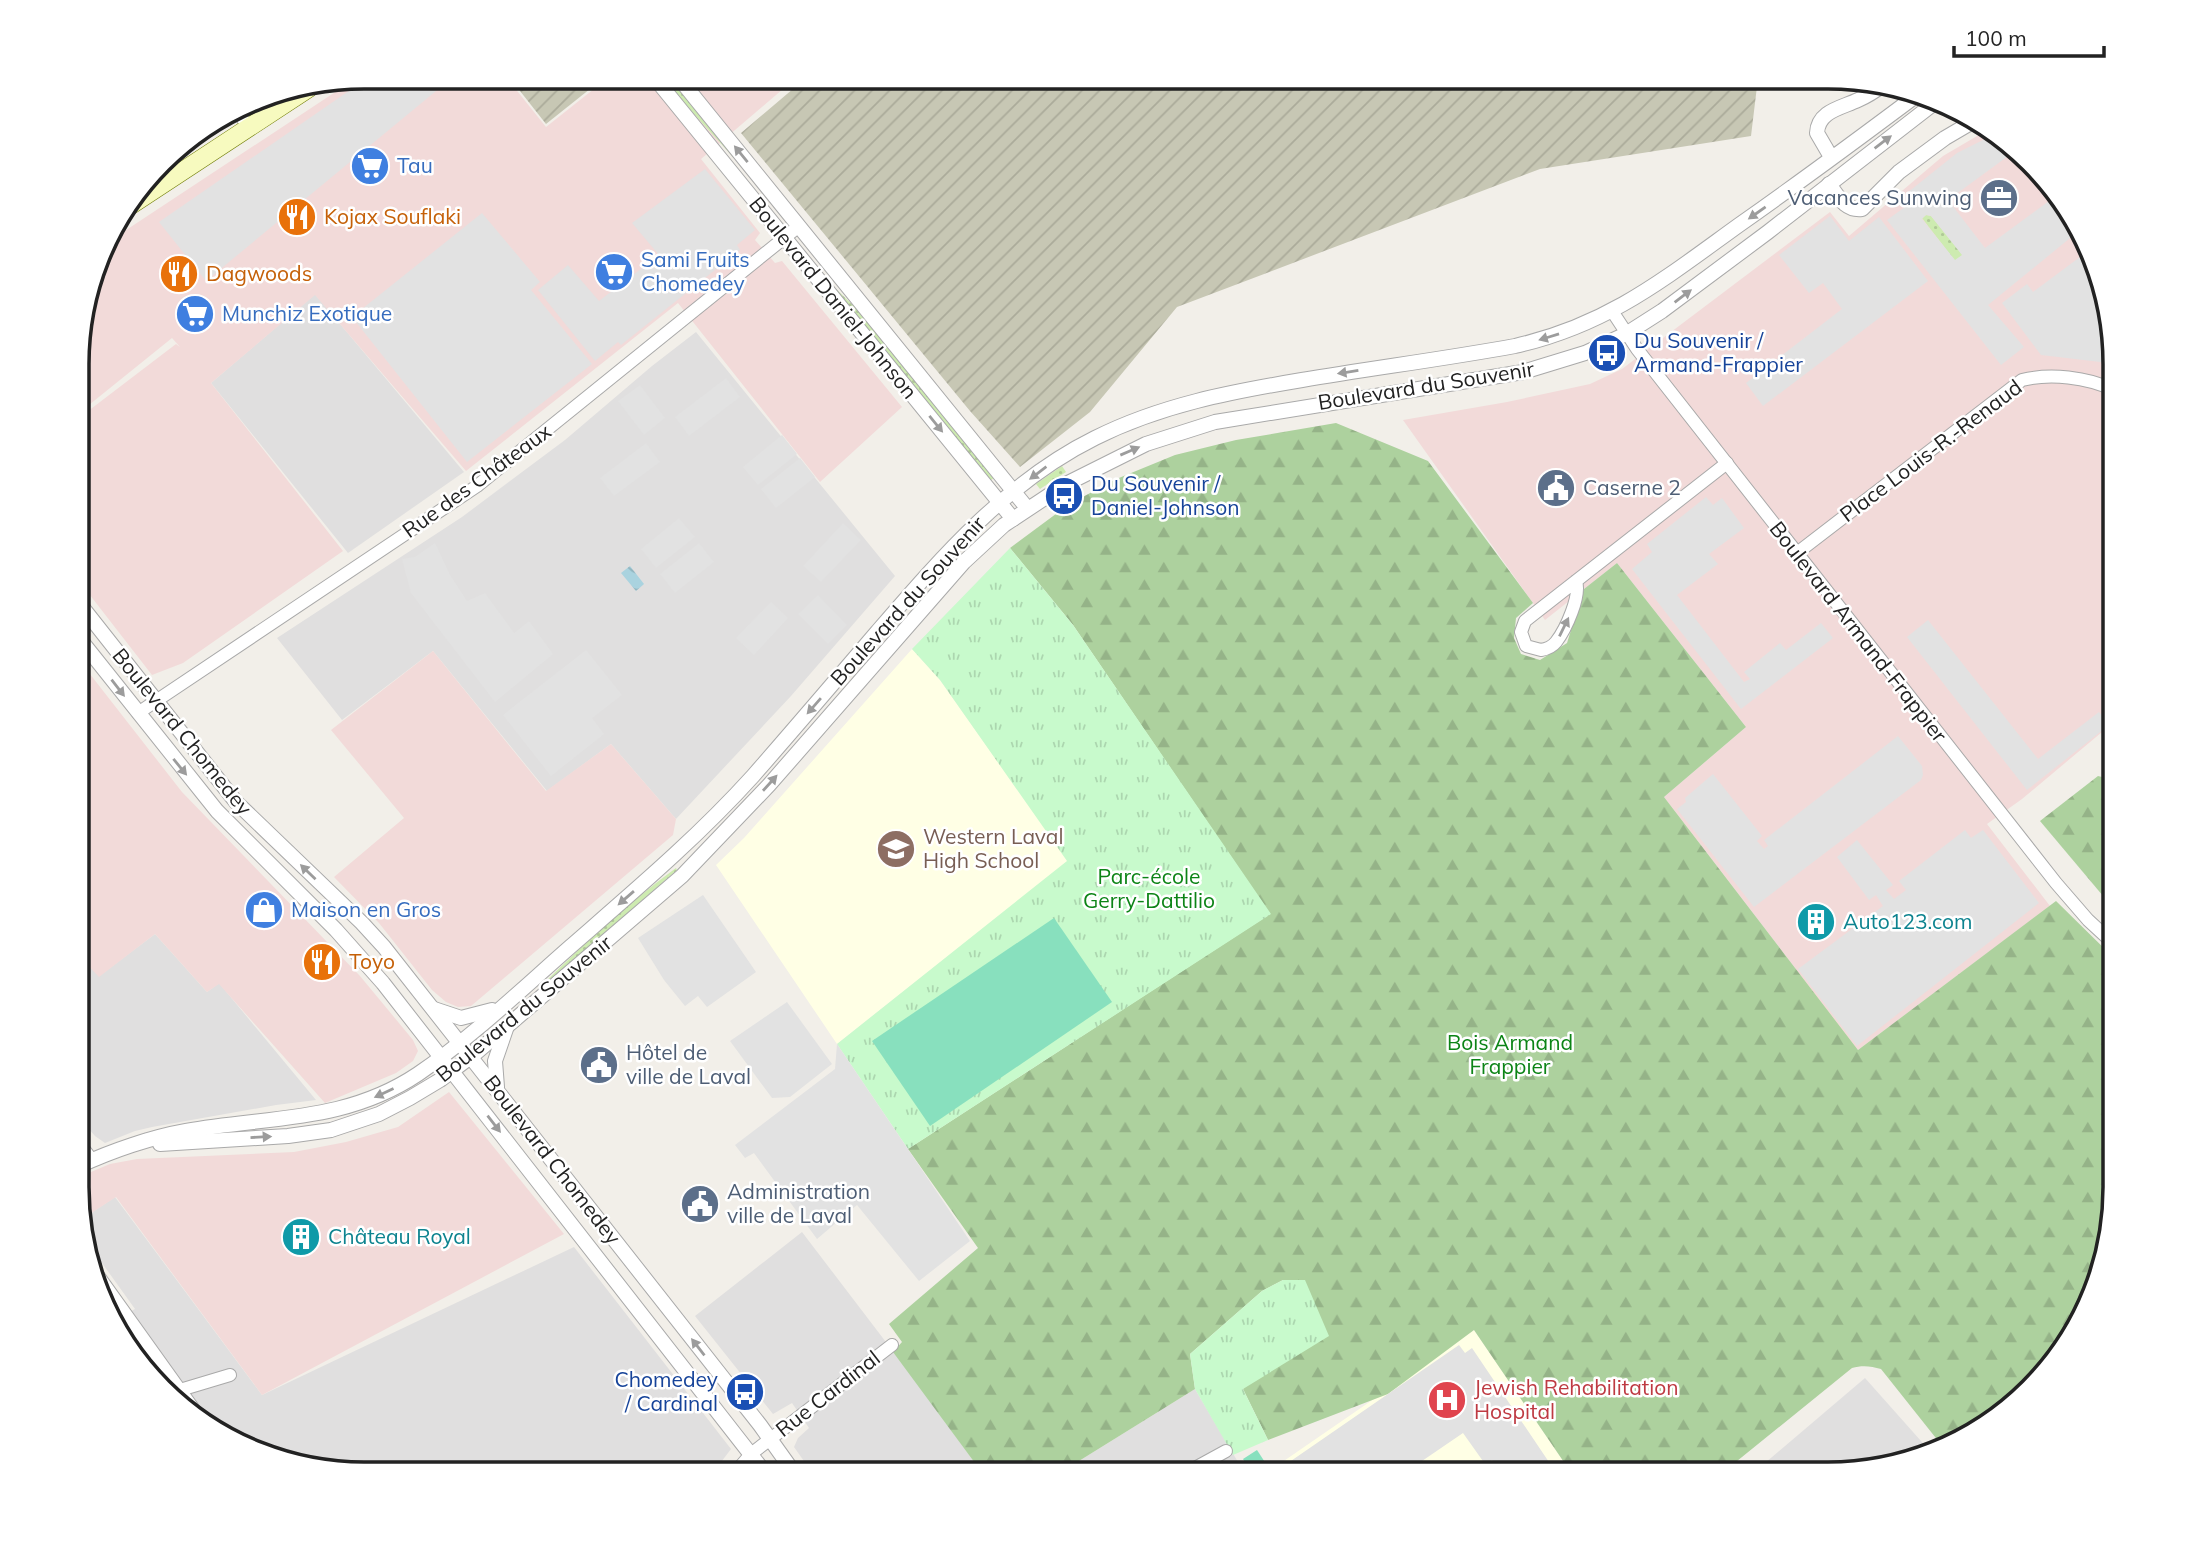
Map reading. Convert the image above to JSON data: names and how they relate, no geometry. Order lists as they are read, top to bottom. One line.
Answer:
{"streets":{"street":["Boulevard Daniel-Johnson","Boulevard du Souvenir","Place Louis-R.-Renaud","Rue des Châteaux","Boulevard Armand-Frappier","Boulevard Chomedey","Rue Cardinal"]},"crossings":[["Boulevard Daniel-Johnson","Boulevard du Souvenir"],["Boulevard Daniel-Johnson","Rue des Châteaux"],["Boulevard du Souvenir","Boulevard Armand-Frappier"],["Boulevard du Souvenir","Boulevard Chomedey"],["Place Louis-R.-Renaud","Boulevard Armand-Frappier"],["Rue des Châteaux","Boulevard Chomedey"],["Boulevard Chomedey","Rue Cardinal"]],"parks":["Parc-école Gerry-Dattilio","Bois Armand Frappier"],"places":{"supermarket":["Tau","Sami Fruits Chomedey","Munchiz Exotique"],"office":["Vacances Sunwing"],"restaurant":["Kojax Souflaki","Dagwoods","Toyo"],"bus stop":["Du Souvenir / Armand-Frappier","Du Souvenir / Daniel-Johnson","Chomedey / Cardinal"],"public building":["Caserne 2","Hôtel de ville de Laval","Administration ville de Laval"],"school or university":["Western Laval High School"],"shop":["Maison en Gros"],"building":["Auto123.com","Château Royal"],"hospital":["Jewish Rehabilitation Hospital"]},"scale_bar":"100 m"}
